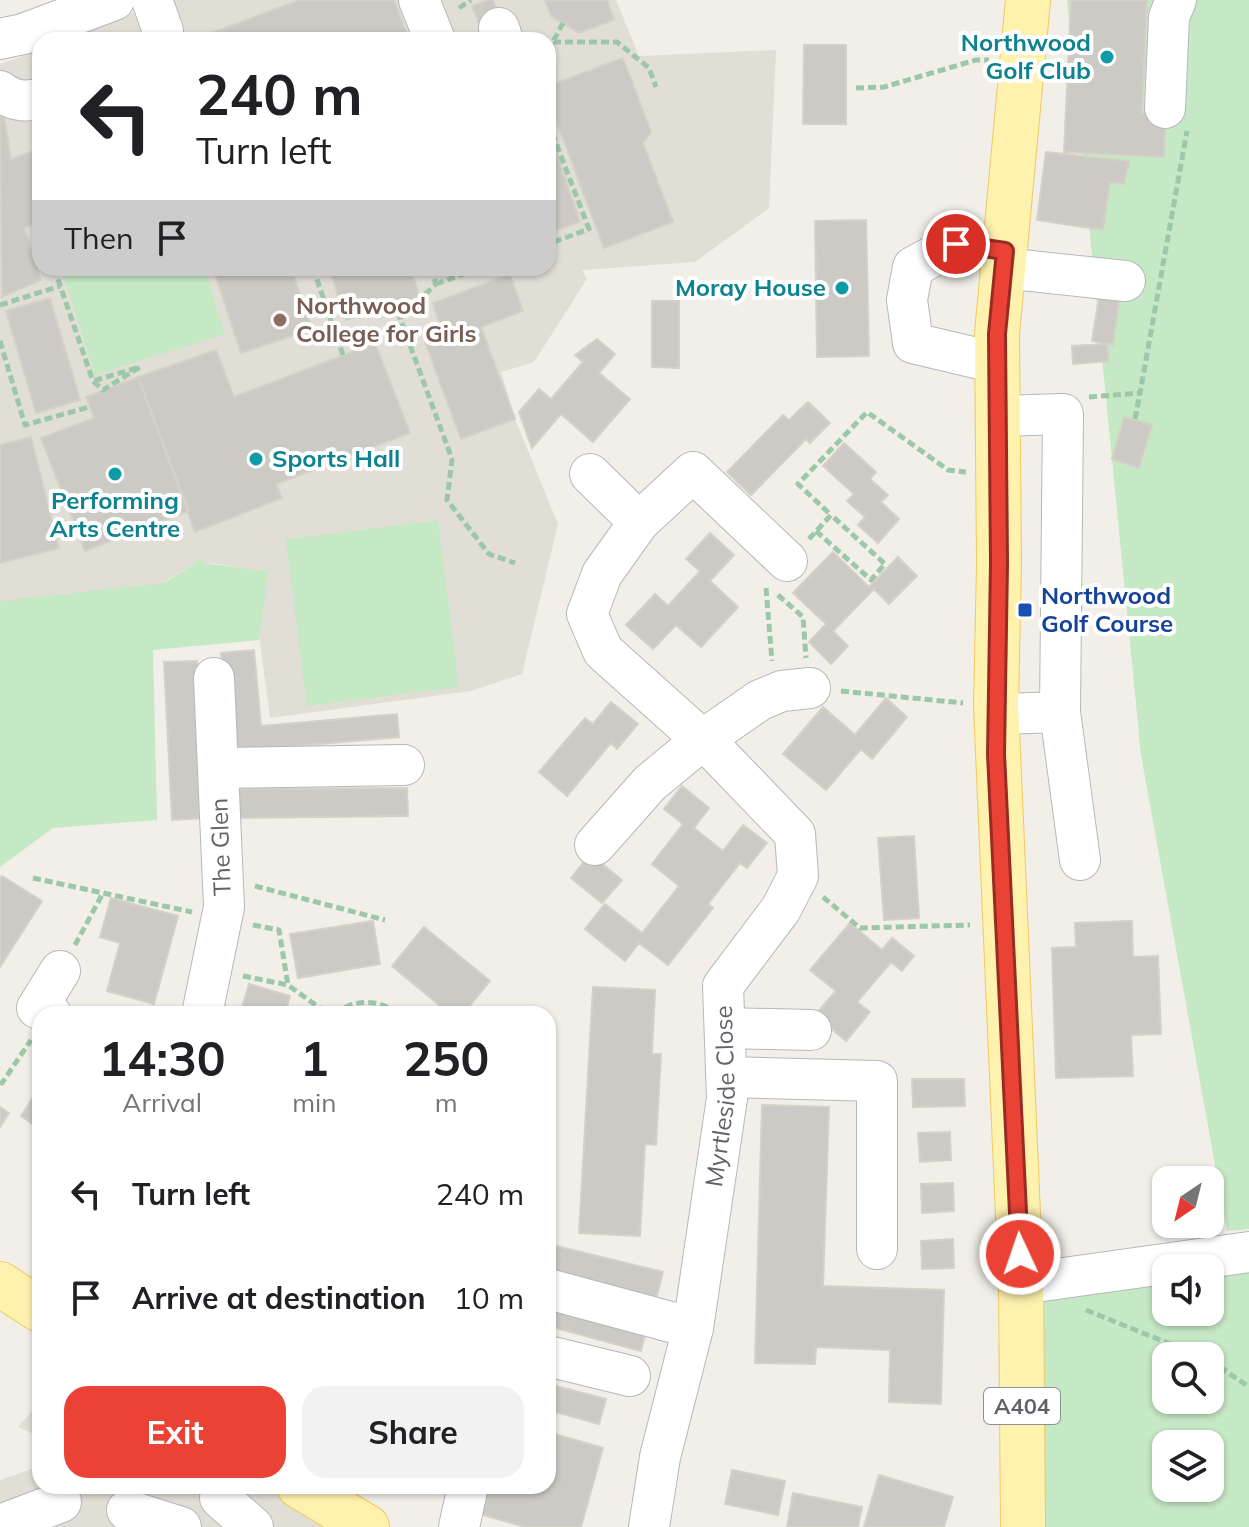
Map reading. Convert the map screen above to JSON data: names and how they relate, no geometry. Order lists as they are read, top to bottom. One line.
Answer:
{"streets":{"main road":["A404"],"street":["The Glen","Myrtleside Close"]},"places":{"other":["Northwood Golf Club","Moray House","Northwood College for Girls","Sports Hall","Performing Arts Centre"],"transit":["Northwood Golf Course"]},"north":"bottom left","page":{"turn":["240 m","Turn left"],"then":"Then","eta":["14:30","Arrival","1","min","250","m"],"list":[{"name":"Turn left","value":"240 m"},{"name":"Arrive at destination","value":"10 m"}],"buttons":["Exit","Share"]}}
